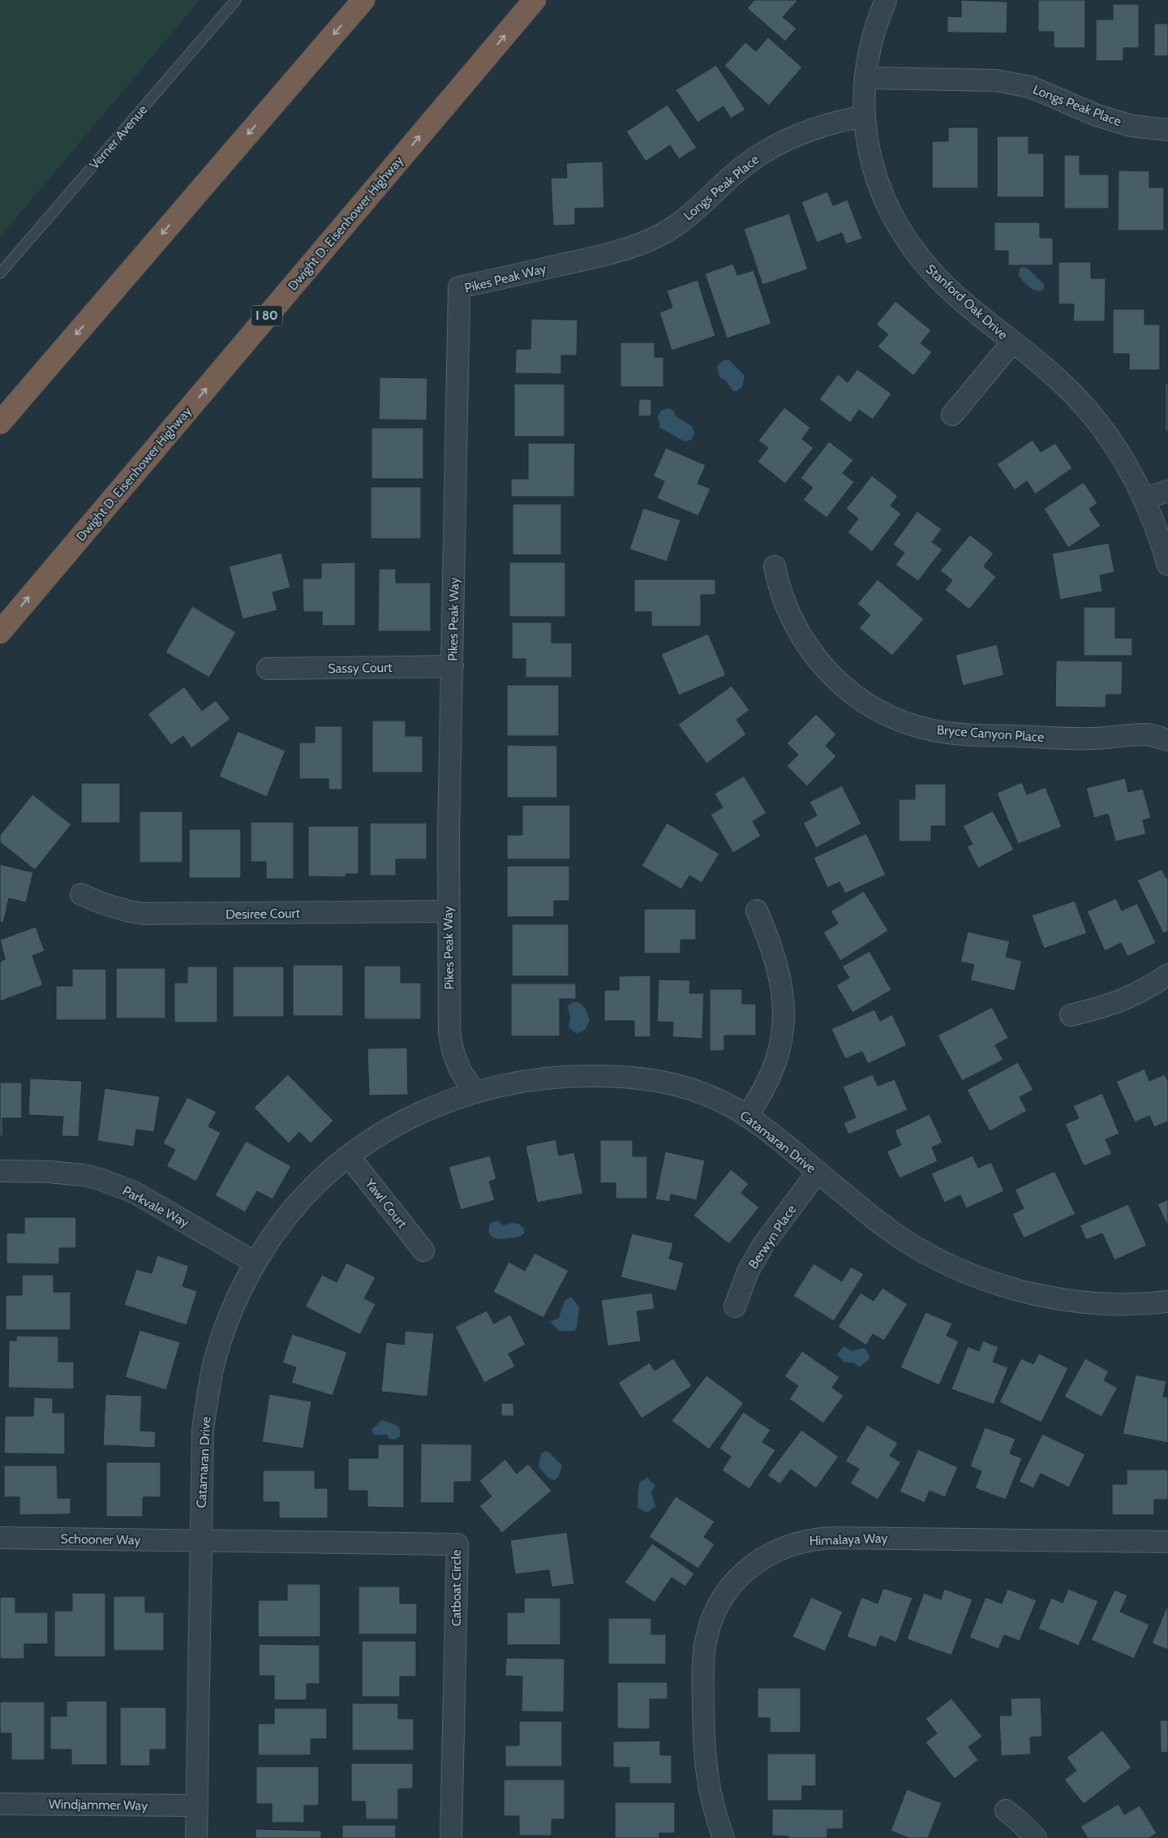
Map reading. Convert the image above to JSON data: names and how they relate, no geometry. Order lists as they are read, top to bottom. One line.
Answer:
{"streets":{"highway":["Dwight D. Eisenhower Highway","I 80"],"street":["Longs Peak Place","Pikes Peak Way","Stanford Oak Drive","Sassy Court","Bryce Canyon Place","Desiree Court","Catamaran Drive","Yawl Court","Parkvale Way","Berwyn Place","Schooner Way","Himalaya Way","Catboat Circle","Windjammer Way"],"lane":["Verner Avenue"]},"crossings":[["Longs Peak Place","Pikes Peak Way"],["Longs Peak Place","Stanford Oak Drive"],["Pikes Peak Way","Sassy Court"],["Pikes Peak Way","Desiree Court"],["Pikes Peak Way","Catamaran Drive"],["Catamaran Drive","Yawl Court"],["Catamaran Drive","Parkvale Way"],["Catamaran Drive","Berwyn Place"],["Catamaran Drive","Schooner Way"],["Catamaran Drive","Catboat Circle"],["Catamaran Drive","Windjammer Way"],["Schooner Way","Catboat Circle"]]}
